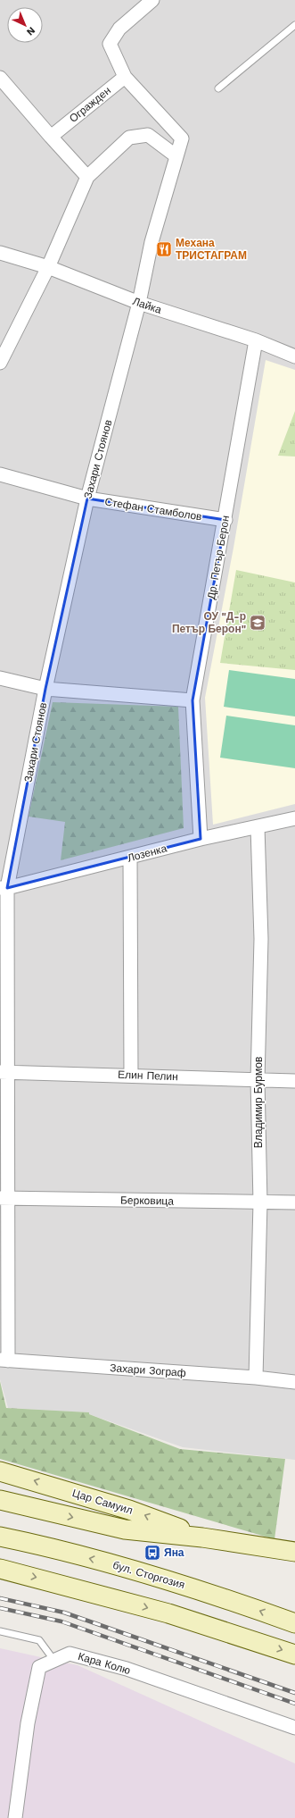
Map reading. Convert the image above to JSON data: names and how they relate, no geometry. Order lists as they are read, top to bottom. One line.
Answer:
{"streets":{"main road":["Цар Самуил","бул. Сторгозия"],"street":["Огражден","Лайка","Захари Стоянов","Стефан Стамболов","Др. Петър Берон","Лозенка","Елин Пелин","Владимир Бурмов","Берковица","Захари Зограф","Кара Колю"]},"crossings":[["Огражден","Захари Стоянов"],["Лайка","Захари Стоянов"],["Лайка","Др. Петър Берон"],["Захари Стоянов","Стефан Стамболов"],["Захари Стоянов","Лозенка"],["Захари Стоянов","Елин Пелин"],["Захари Стоянов","Берковица"],["Захари Стоянов","Захари Зограф"],["Стефан Стамболов","Др. Петър Берон"],["Др. Петър Берон","Лозенка"],["Лозенка","Владимир Бурмов"],["Елин Пелин","Владимир Бурмов"],["Владимир Бурмов","Берковица"],["Владимир Бурмов","Захари Зограф"]],"places":{"restaurant":["Механа ТРИСТАГРАМ"],"school or university":["ОУ \"Д-р Петър Берон\""],"bus stop":["Яна"]},"north":"bottom right"}
